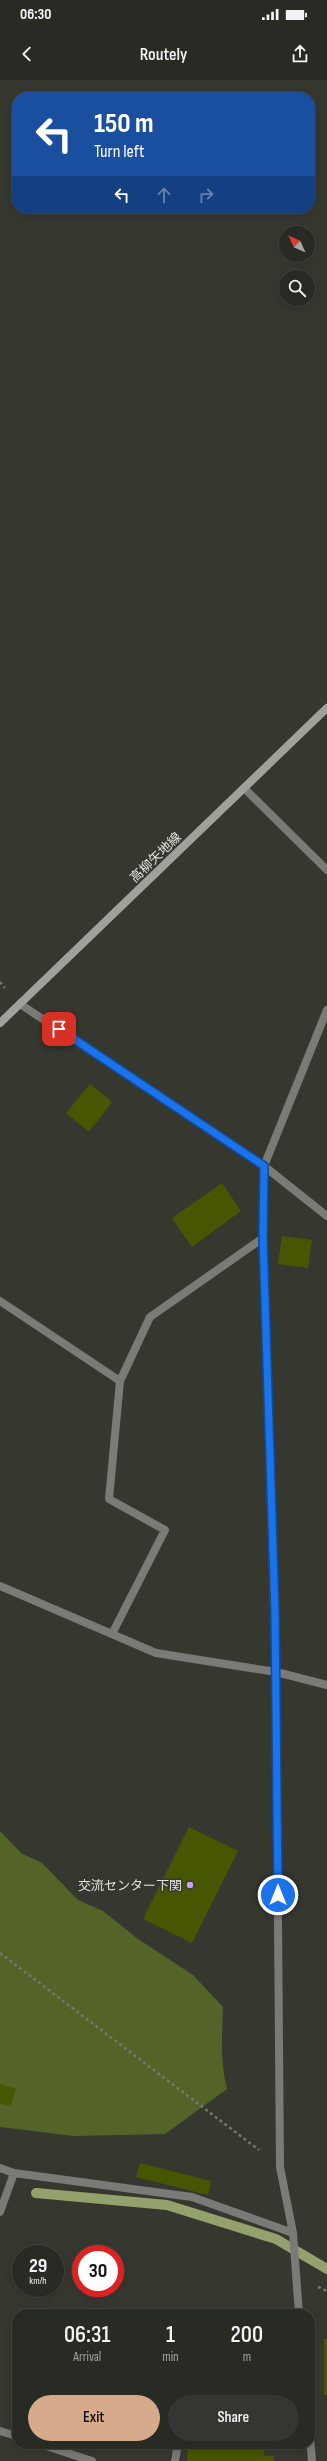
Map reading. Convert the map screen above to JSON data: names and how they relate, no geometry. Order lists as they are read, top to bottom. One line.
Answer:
{"streets":{"main road":["高柳矢地線"]},"places":["交流センター下関"],"north":"top left","page":{"status":"06:30","header":"Routely","turn":["150 m","Turn left"],"speed":"29 km/h","limit":"30","eta":["06:31","Arrival","1","min","200","m"],"buttons":["Exit","Share"]}}
